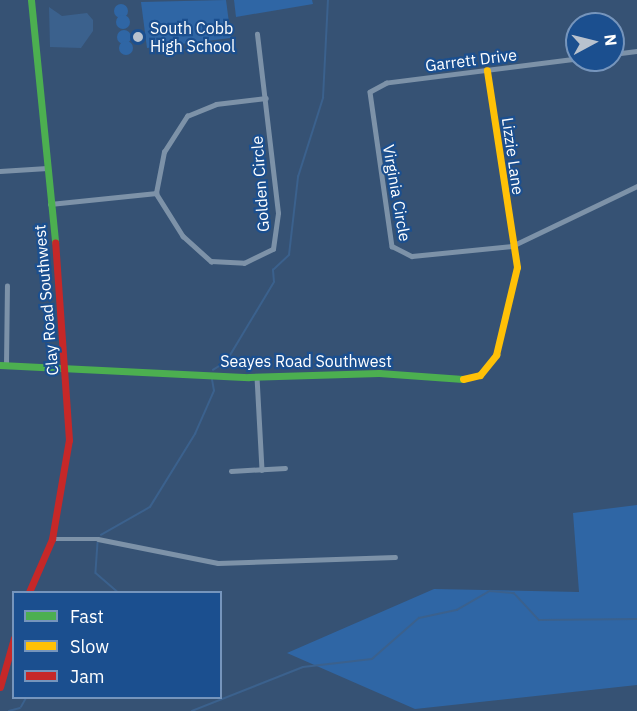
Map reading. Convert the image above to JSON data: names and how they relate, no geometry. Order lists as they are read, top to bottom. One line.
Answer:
{"streets":{"street":["Garrett Drive","Lizzie Lane","Golden Circle","Virginia Circle","Clay Road Southwest","Seayes Road Southwest"]},"crossings":[["Garrett Drive","Lizzie Lane"],["Garrett Drive","Virginia Circle"],["Lizzie Lane","Virginia Circle"],["Lizzie Lane","Seayes Road Southwest"],["Virginia Circle","Seayes Road Southwest"],["Clay Road Southwest","Seayes Road Southwest"]],"places":["South Cobb High School"],"legend":["Fast","Slow","Jam"],"north":"right"}
